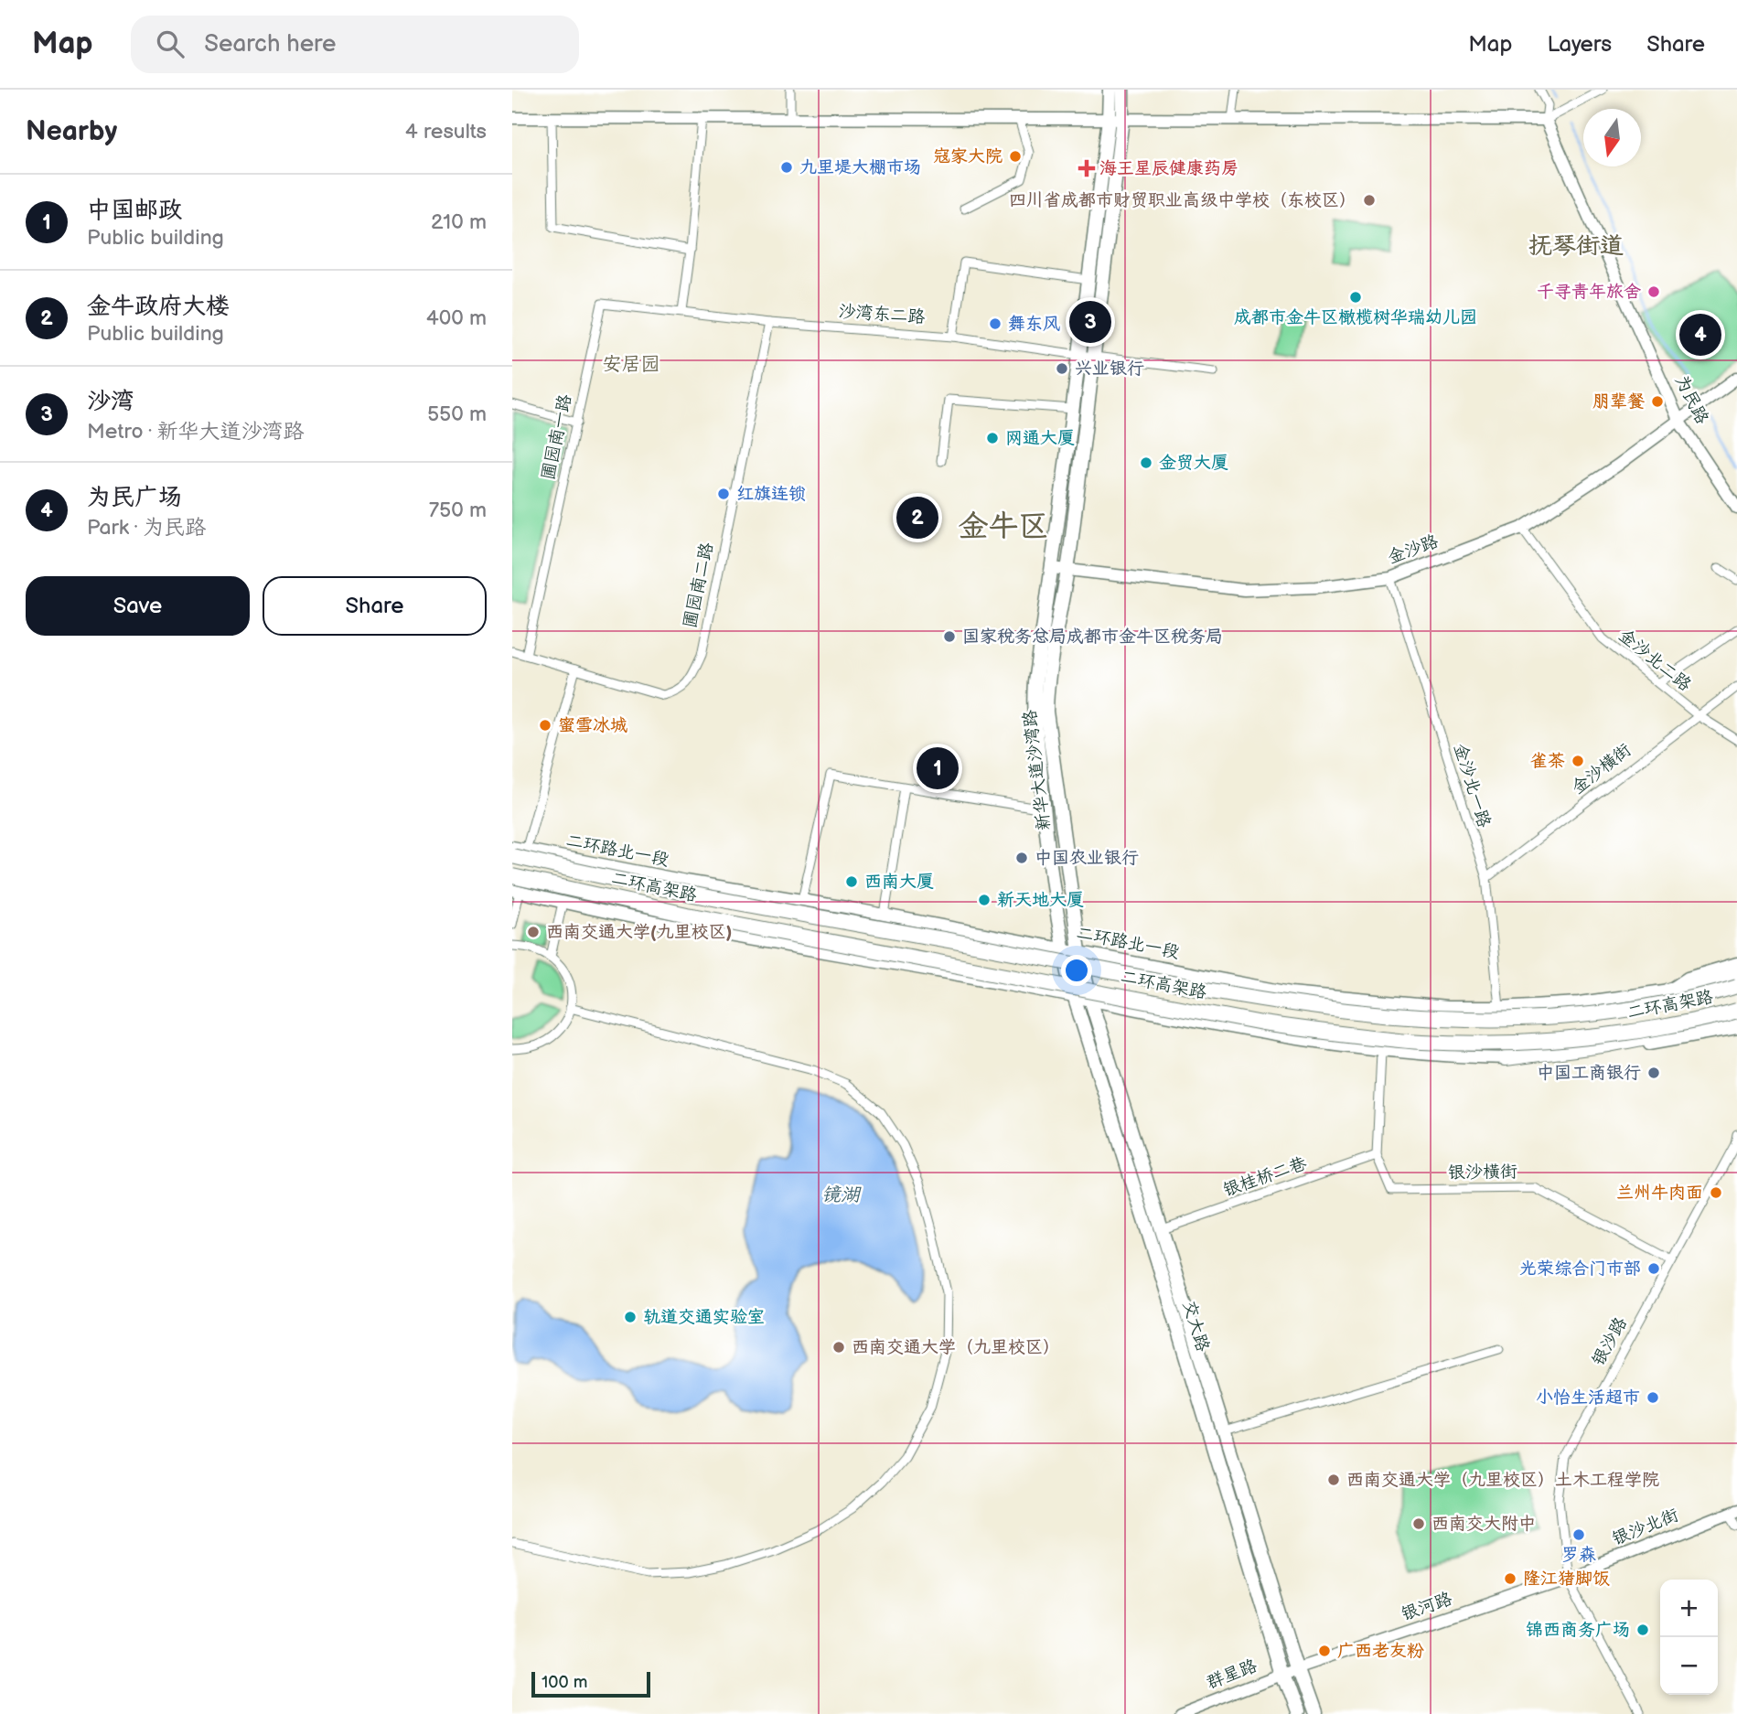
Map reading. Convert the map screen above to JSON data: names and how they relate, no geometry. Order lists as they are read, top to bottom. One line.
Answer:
{"streets":{"highway":["二环高架路"],"main road":["新华大道沙湾路","交大路"],"street":["沙湾东二路","为民路","圃园南一路","金沙路","圃园南二路","金沙北二路","金沙横街","金沙北一路","二环路北一段","银沙横街","银桂桥二巷","银沙路","银沙北街","银河路","群星路"]},"crossings":[["沙湾东二路","圃园南一路"],["沙湾东二路","圃园南二路"],["沙湾东二路","新华大道沙湾路"],["为民路","金沙路"],["圃园南一路","圃园南二路"],["金沙路","金沙北二路"],["金沙路","新华大道沙湾路"],["金沙路","金沙北一路"],["金沙北二路","金沙横街"],["金沙横街","金沙北一路"],["新华大道沙湾路","二环路北一段"],["新华大道沙湾路","交大路"],["金沙北一路","二环路北一段"],["二环路北一段","二环高架路"],["二环路北一段","交大路"],["银沙横街","银桂桥二巷"],["银沙横街","银沙路"],["银桂桥二巷","交大路"],["交大路","银河路"],["交大路","群星路"],["银沙路","银沙北街"],["银沙路","银河路"],["银沙北街","银河路"],["银河路","群星路"]],"districts":["抚琴街道","安居园","金牛区"],"water":["镜湖"],"places":{"other":["寇家大院","九里堤大棚市场","四川省成都市财贸职业高级中学校（东校区）","千寻青年旅舍","成都市金牛区橄榄树华瑞幼儿园","舞东风","兴业银行","朋辈餐","网通大厦","金贸大厦","红旗连锁","国家税务总局成都市金牛区税务局","蜜雪冰城","雀茶","中国农业银行","西南大厦","新天地大厦","西南交通大学(九里校区)","中国工商银行","兰州牛肉面","光荣综合门市部","轨道交通实验室","西南交通大学（九里校区）","小怡生活超市","西南交通大学（九里校区）土木工程学院","西南交大附中","罗森","隆江猪脚饭","锦西商务广场","广西老友粉"],"health":["海王星辰健康药房"]},"scale_bar":"100 m","north":"bottom","page":{"header":"Map","search":"Search here","nav":["Map","Layers","Share"],"heading":["Nearby","4 results"],"list":[{"mark":"1","name":"中国邮政","note":"Public building","value":"210 m"},{"mark":"2","name":"金牛政府大楼","note":"Public building","value":"400 m"},{"mark":"3","name":"沙湾","note":"Metro · 新华大道沙湾路","value":"550 m"},{"mark":"4","name":"为民广场","note":"Park · 为民路","value":"750 m"}],"pins":["3","4","2","1"],"buttons":["Save","Share"],"map_buttons":["+","−"],"scale":"100 m"}}
